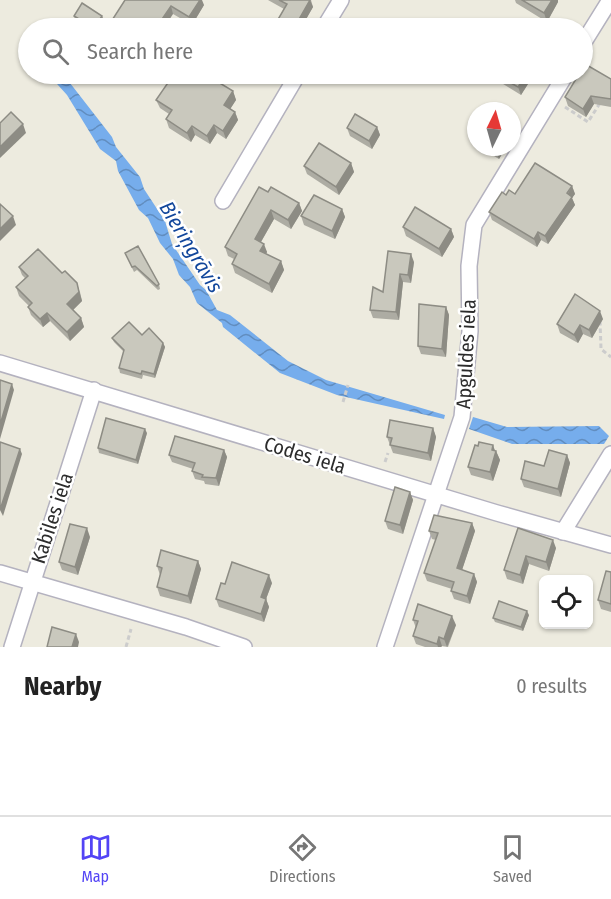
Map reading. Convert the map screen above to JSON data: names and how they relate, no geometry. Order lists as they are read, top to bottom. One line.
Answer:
{"streets":{"street":["Apguldes iela","Codes iela","Kabiles iela"]},"crossings":[["Apguldes iela","Codes iela"],["Codes iela","Kabiles iela"]],"water":["Bieriņgrāvis"],"north":"top","page":{"search":"Search here","heading":["Nearby","0 results"],"nav":["Map","Directions","Saved"]}}
